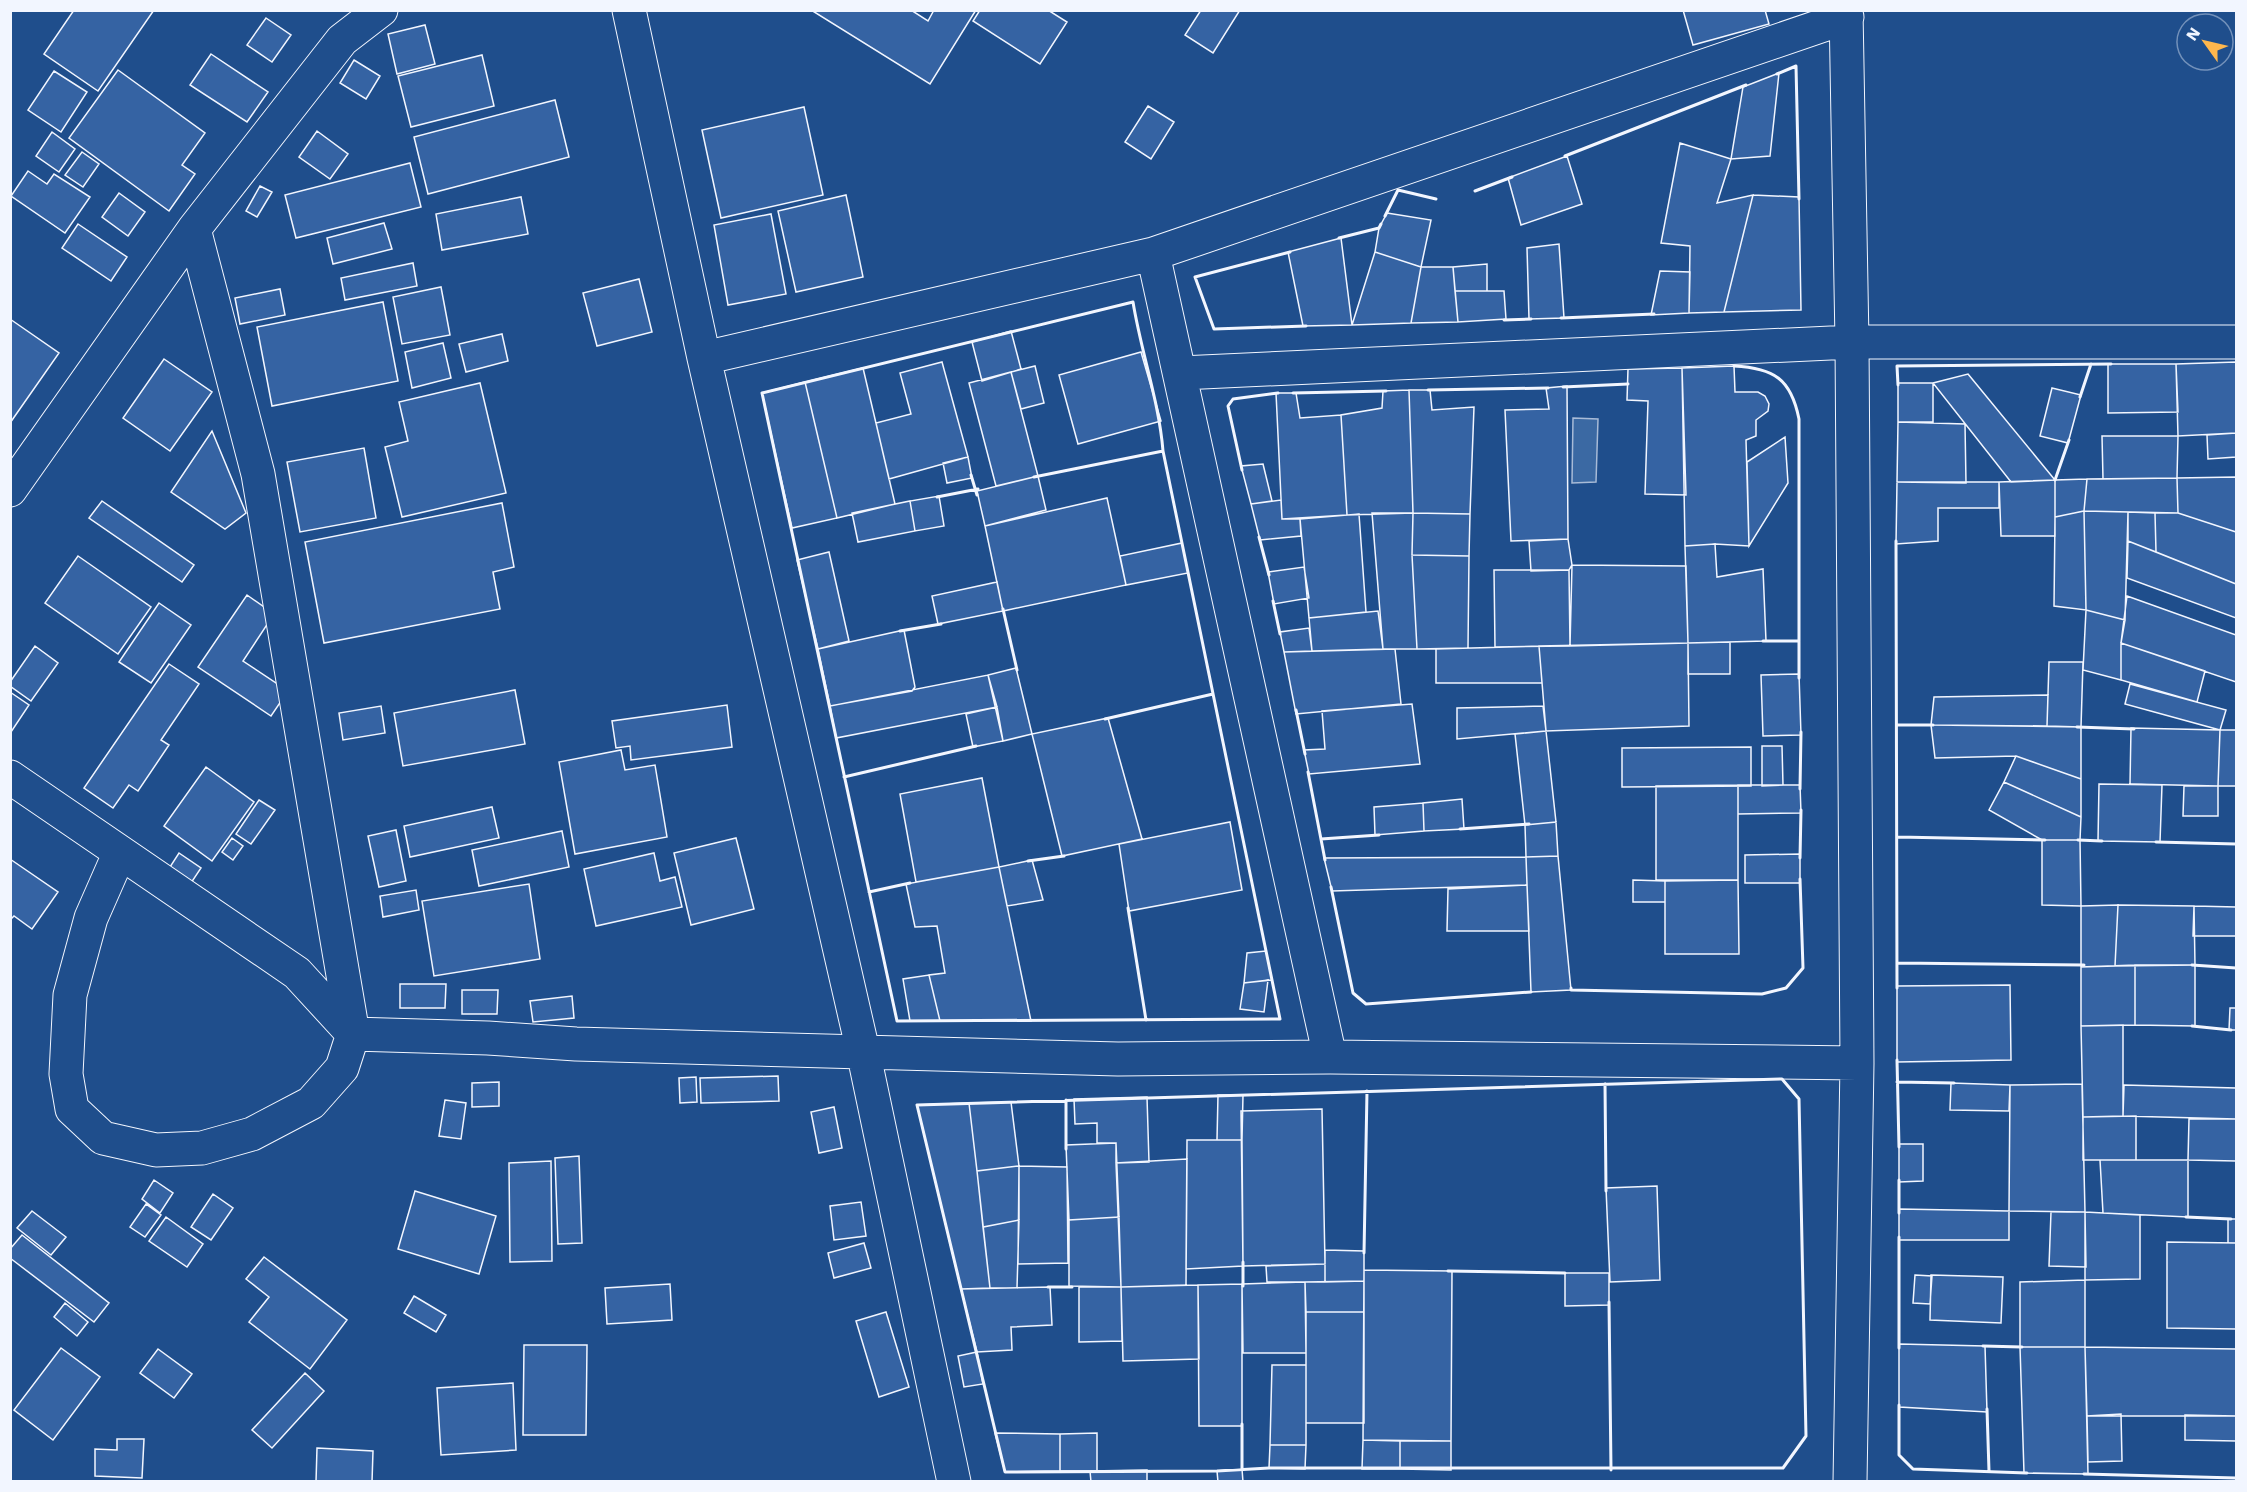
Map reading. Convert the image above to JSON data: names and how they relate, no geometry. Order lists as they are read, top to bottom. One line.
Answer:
{"north":"top left"}
